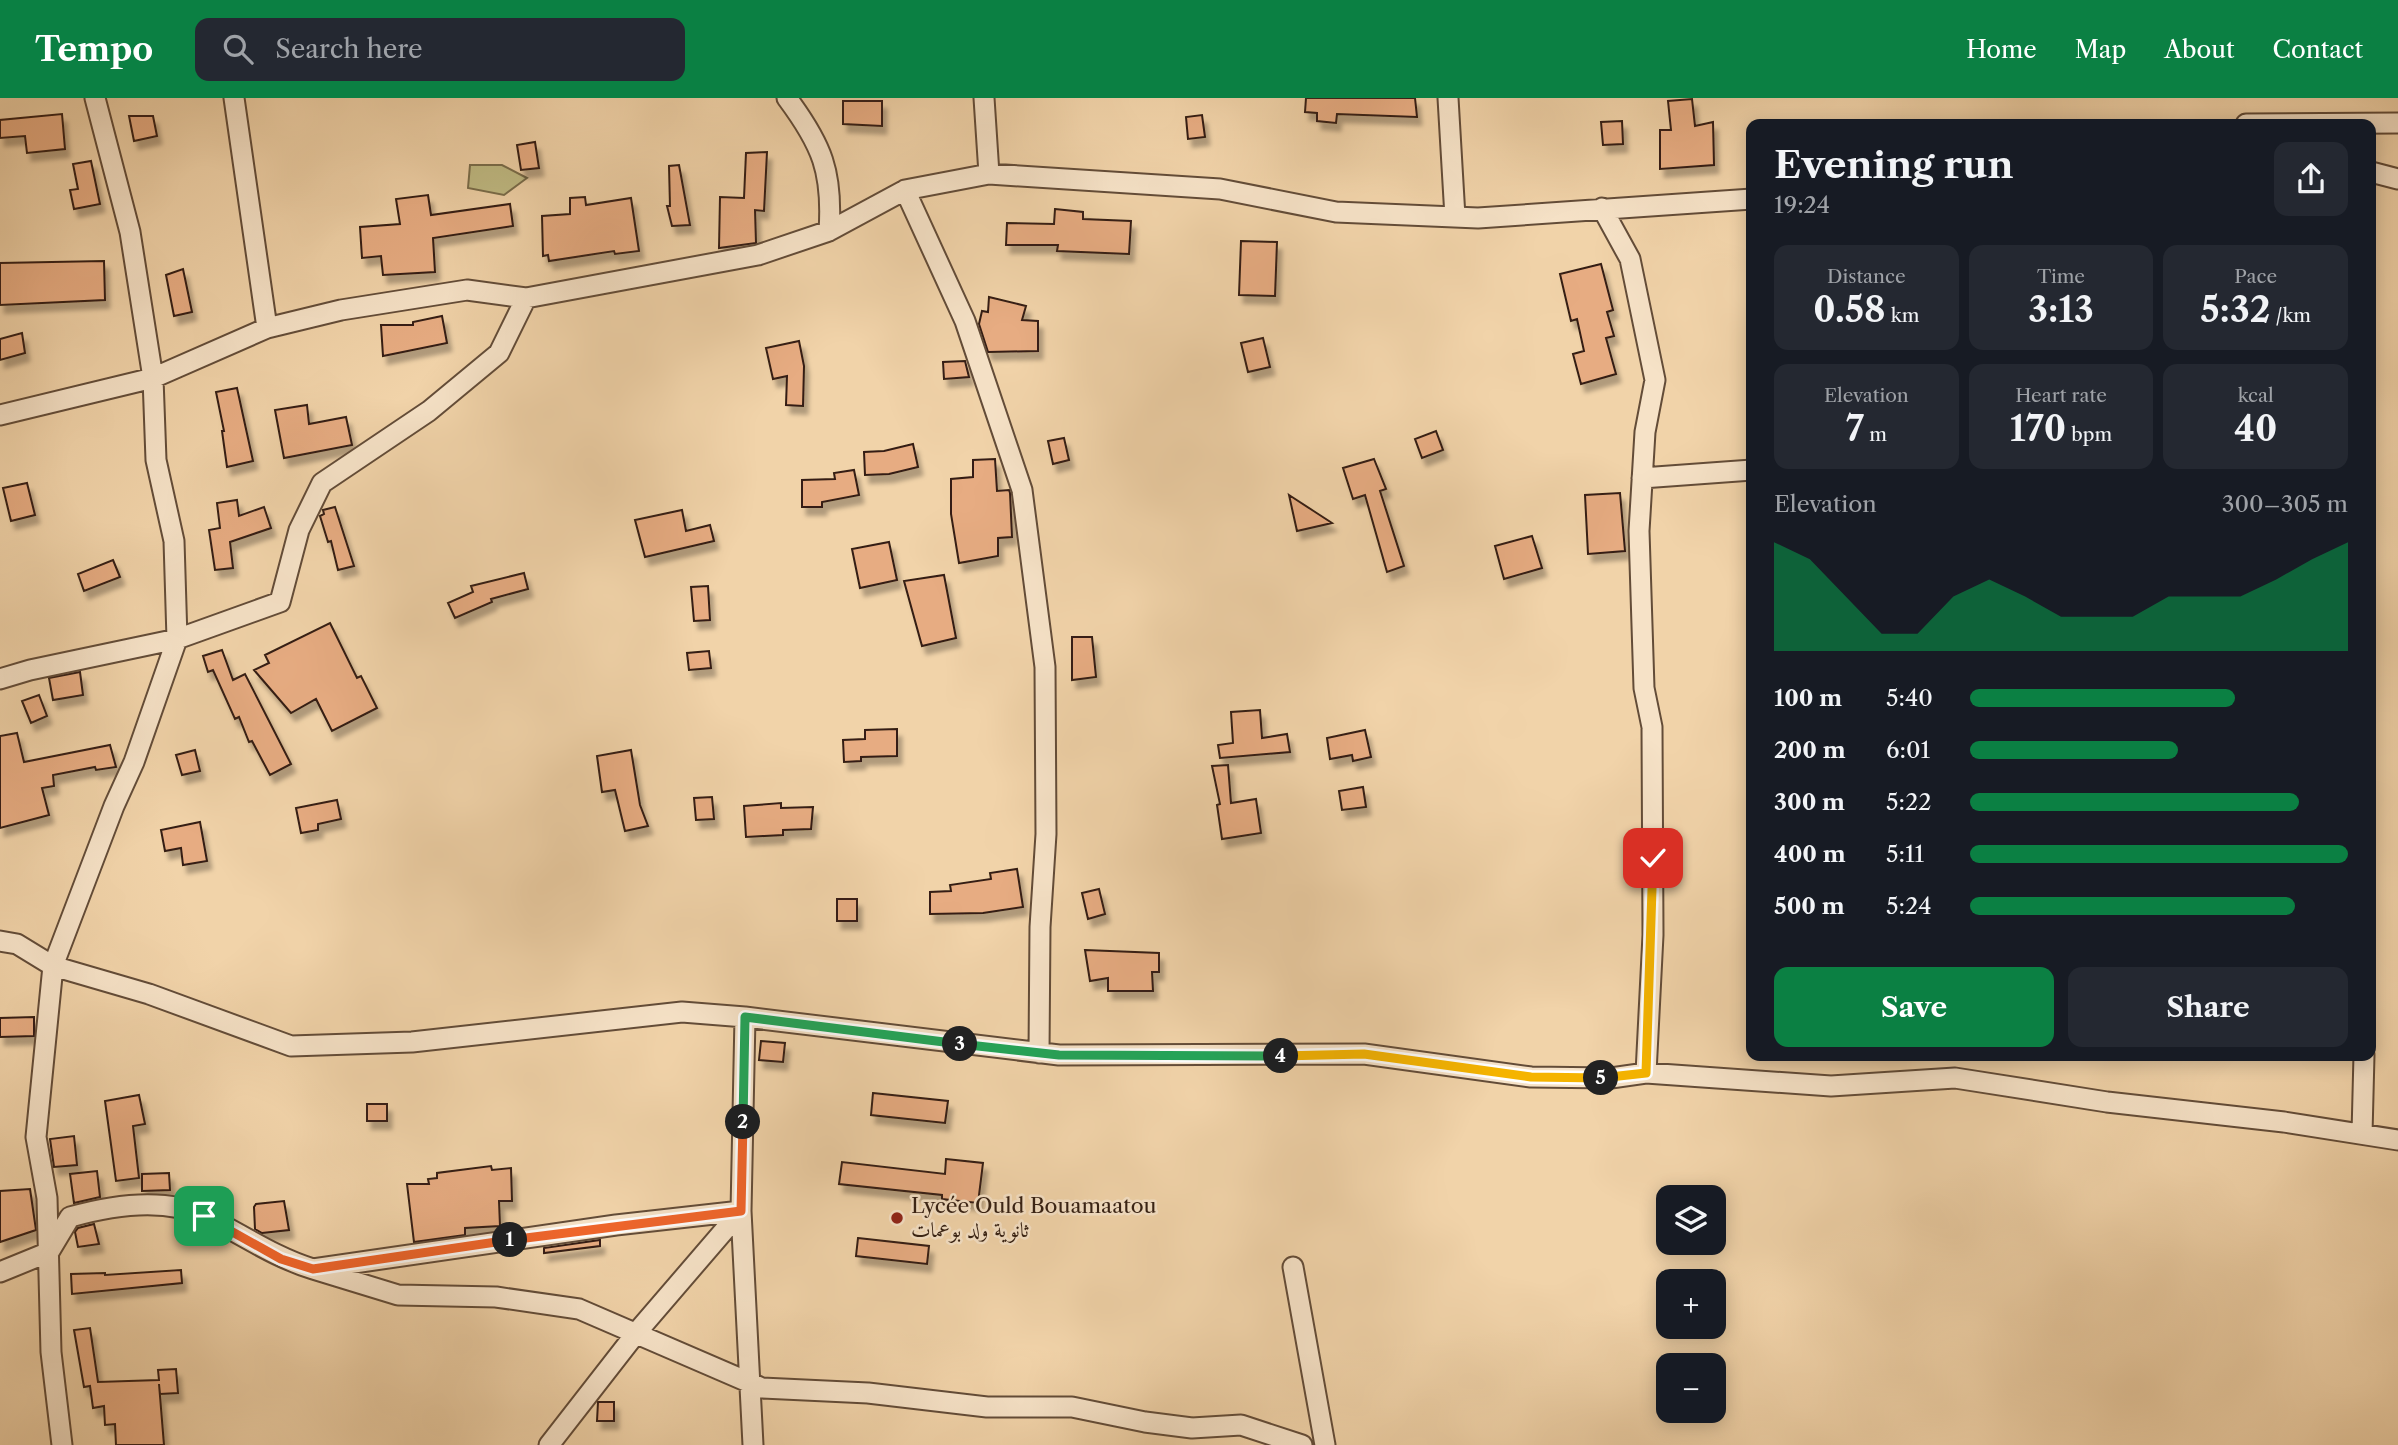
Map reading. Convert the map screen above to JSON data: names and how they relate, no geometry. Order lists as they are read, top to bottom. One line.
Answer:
{"places":["Lycée Ould Bouamaatou ثانوية ولد بوعمات"],"page":{"header":"Tempo","search":"Search here","nav":["Home","Map","About","Contact"],"heading":["Evening run","19:24"],"stats":[["Distance","0.58 km"],["Time","3:13"],["Pace","5:32 /km"],["Elevation","7 m"],["Heart rate","170 bpm"],["kcal","40"]],"chart":["Elevation","300–305 m"],"list":[{"name":"100 m","note":"5:40"},{"name":"200 m","note":"6:01"},{"name":"300 m","note":"5:22"},{"name":"400 m","note":"5:11"},{"name":"500 m","note":"5:24"}],"buttons":["Save","Share"],"pins":["3","4","5","2","1"],"map_buttons":["+","−"]}}
